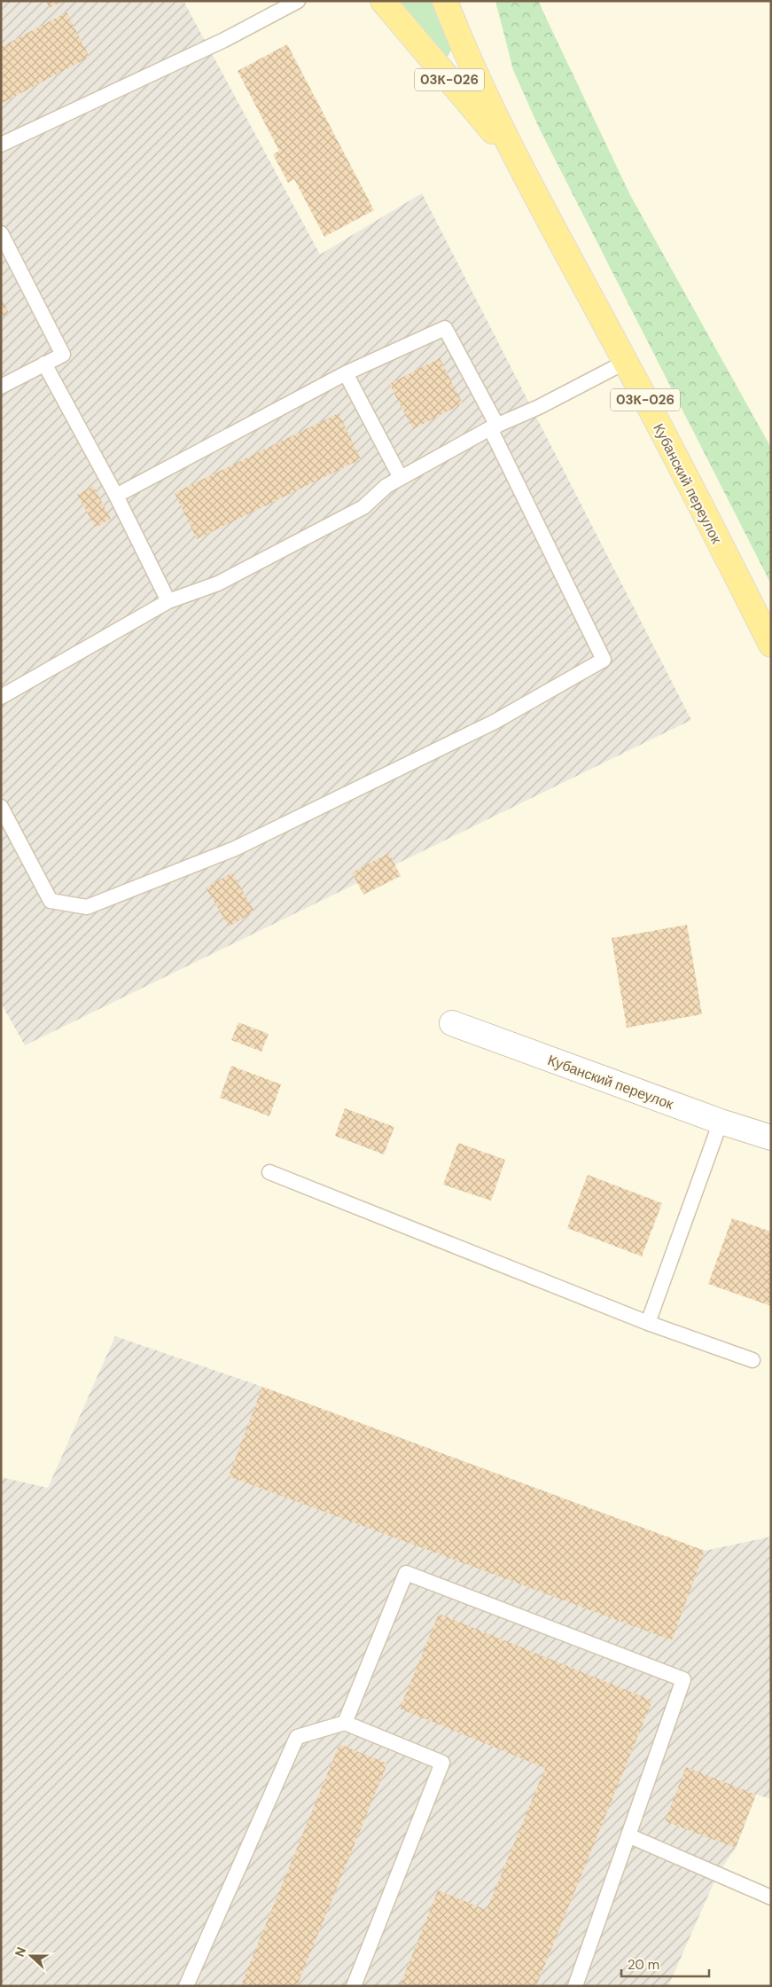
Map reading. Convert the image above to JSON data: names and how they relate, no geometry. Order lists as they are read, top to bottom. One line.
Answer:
{"streets":{"main road":["03К-026","Кубанский переулок"]},"scale_bar":"20 m","north":"left"}
